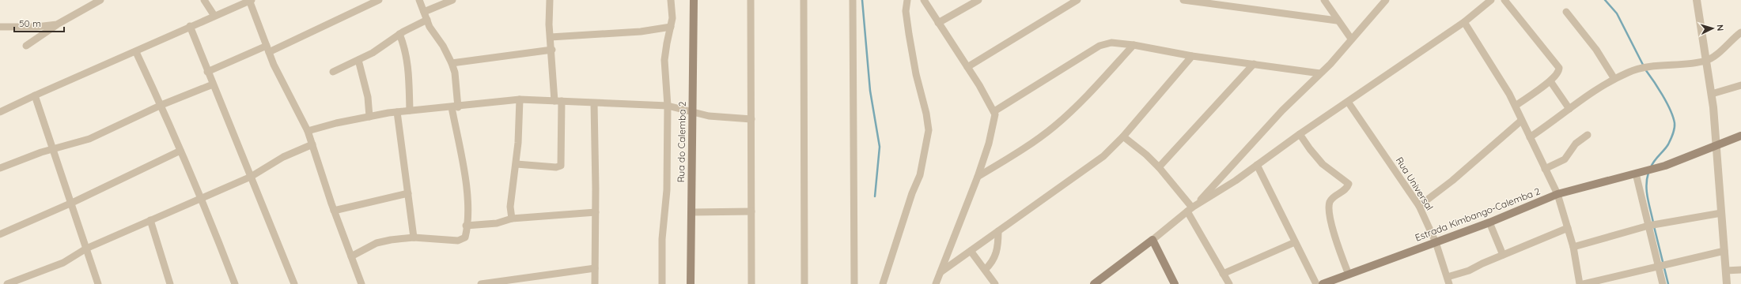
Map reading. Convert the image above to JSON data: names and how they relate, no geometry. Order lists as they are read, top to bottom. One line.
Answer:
{"streets":{"main road":["Rua do Calemba 2","Estrada Kimbango-Calemba 2"],"street":["Rua Universal"]},"crossings":[["Rua Universal","Estrada Kimbango-Calemba 2"]],"scale_bar":"50 m","north":"right"}
